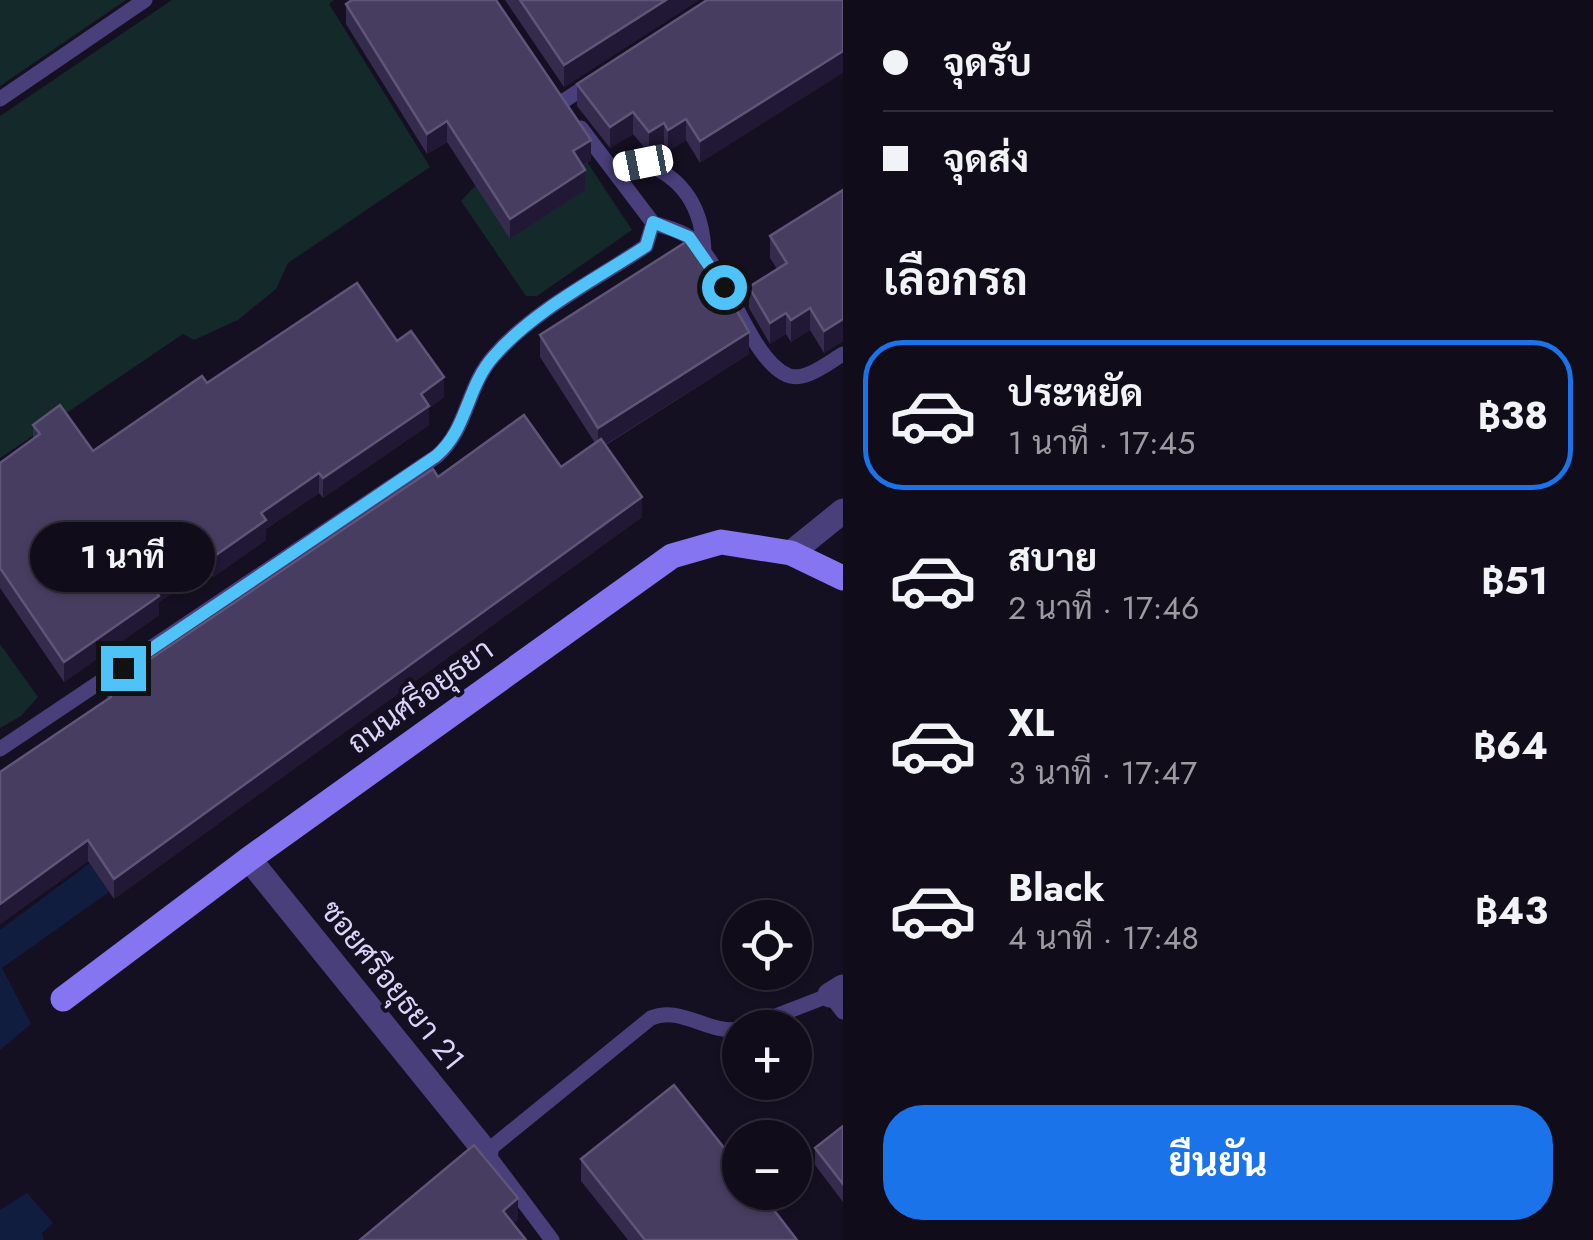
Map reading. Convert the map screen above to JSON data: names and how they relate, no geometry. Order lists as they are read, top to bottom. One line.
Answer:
{"streets":{"street":["ถนนศรีอยุธยา","ซอยศรีอยุธยา 21"]},"crossings":[["ถนนศรีอยุธยา","ซอยศรีอยุธยา 21"]],"page":{"banner":["จุดรับ","จุดส่ง"],"heading":"เลือกรถ","list":[{"name":"ประหยัด","note":"1 นาที · 17:45","value":"฿38"},{"name":"สบาย","note":"2 นาที · 17:46","value":"฿51"},{"name":"XL","note":"3 นาที · 17:47","value":"฿64"},{"name":"Black","note":"4 นาที · 17:48","value":"฿43"}],"bubble":"1 นาที","map_buttons":["+","−"],"buttons":"ยืนยัน"}}
